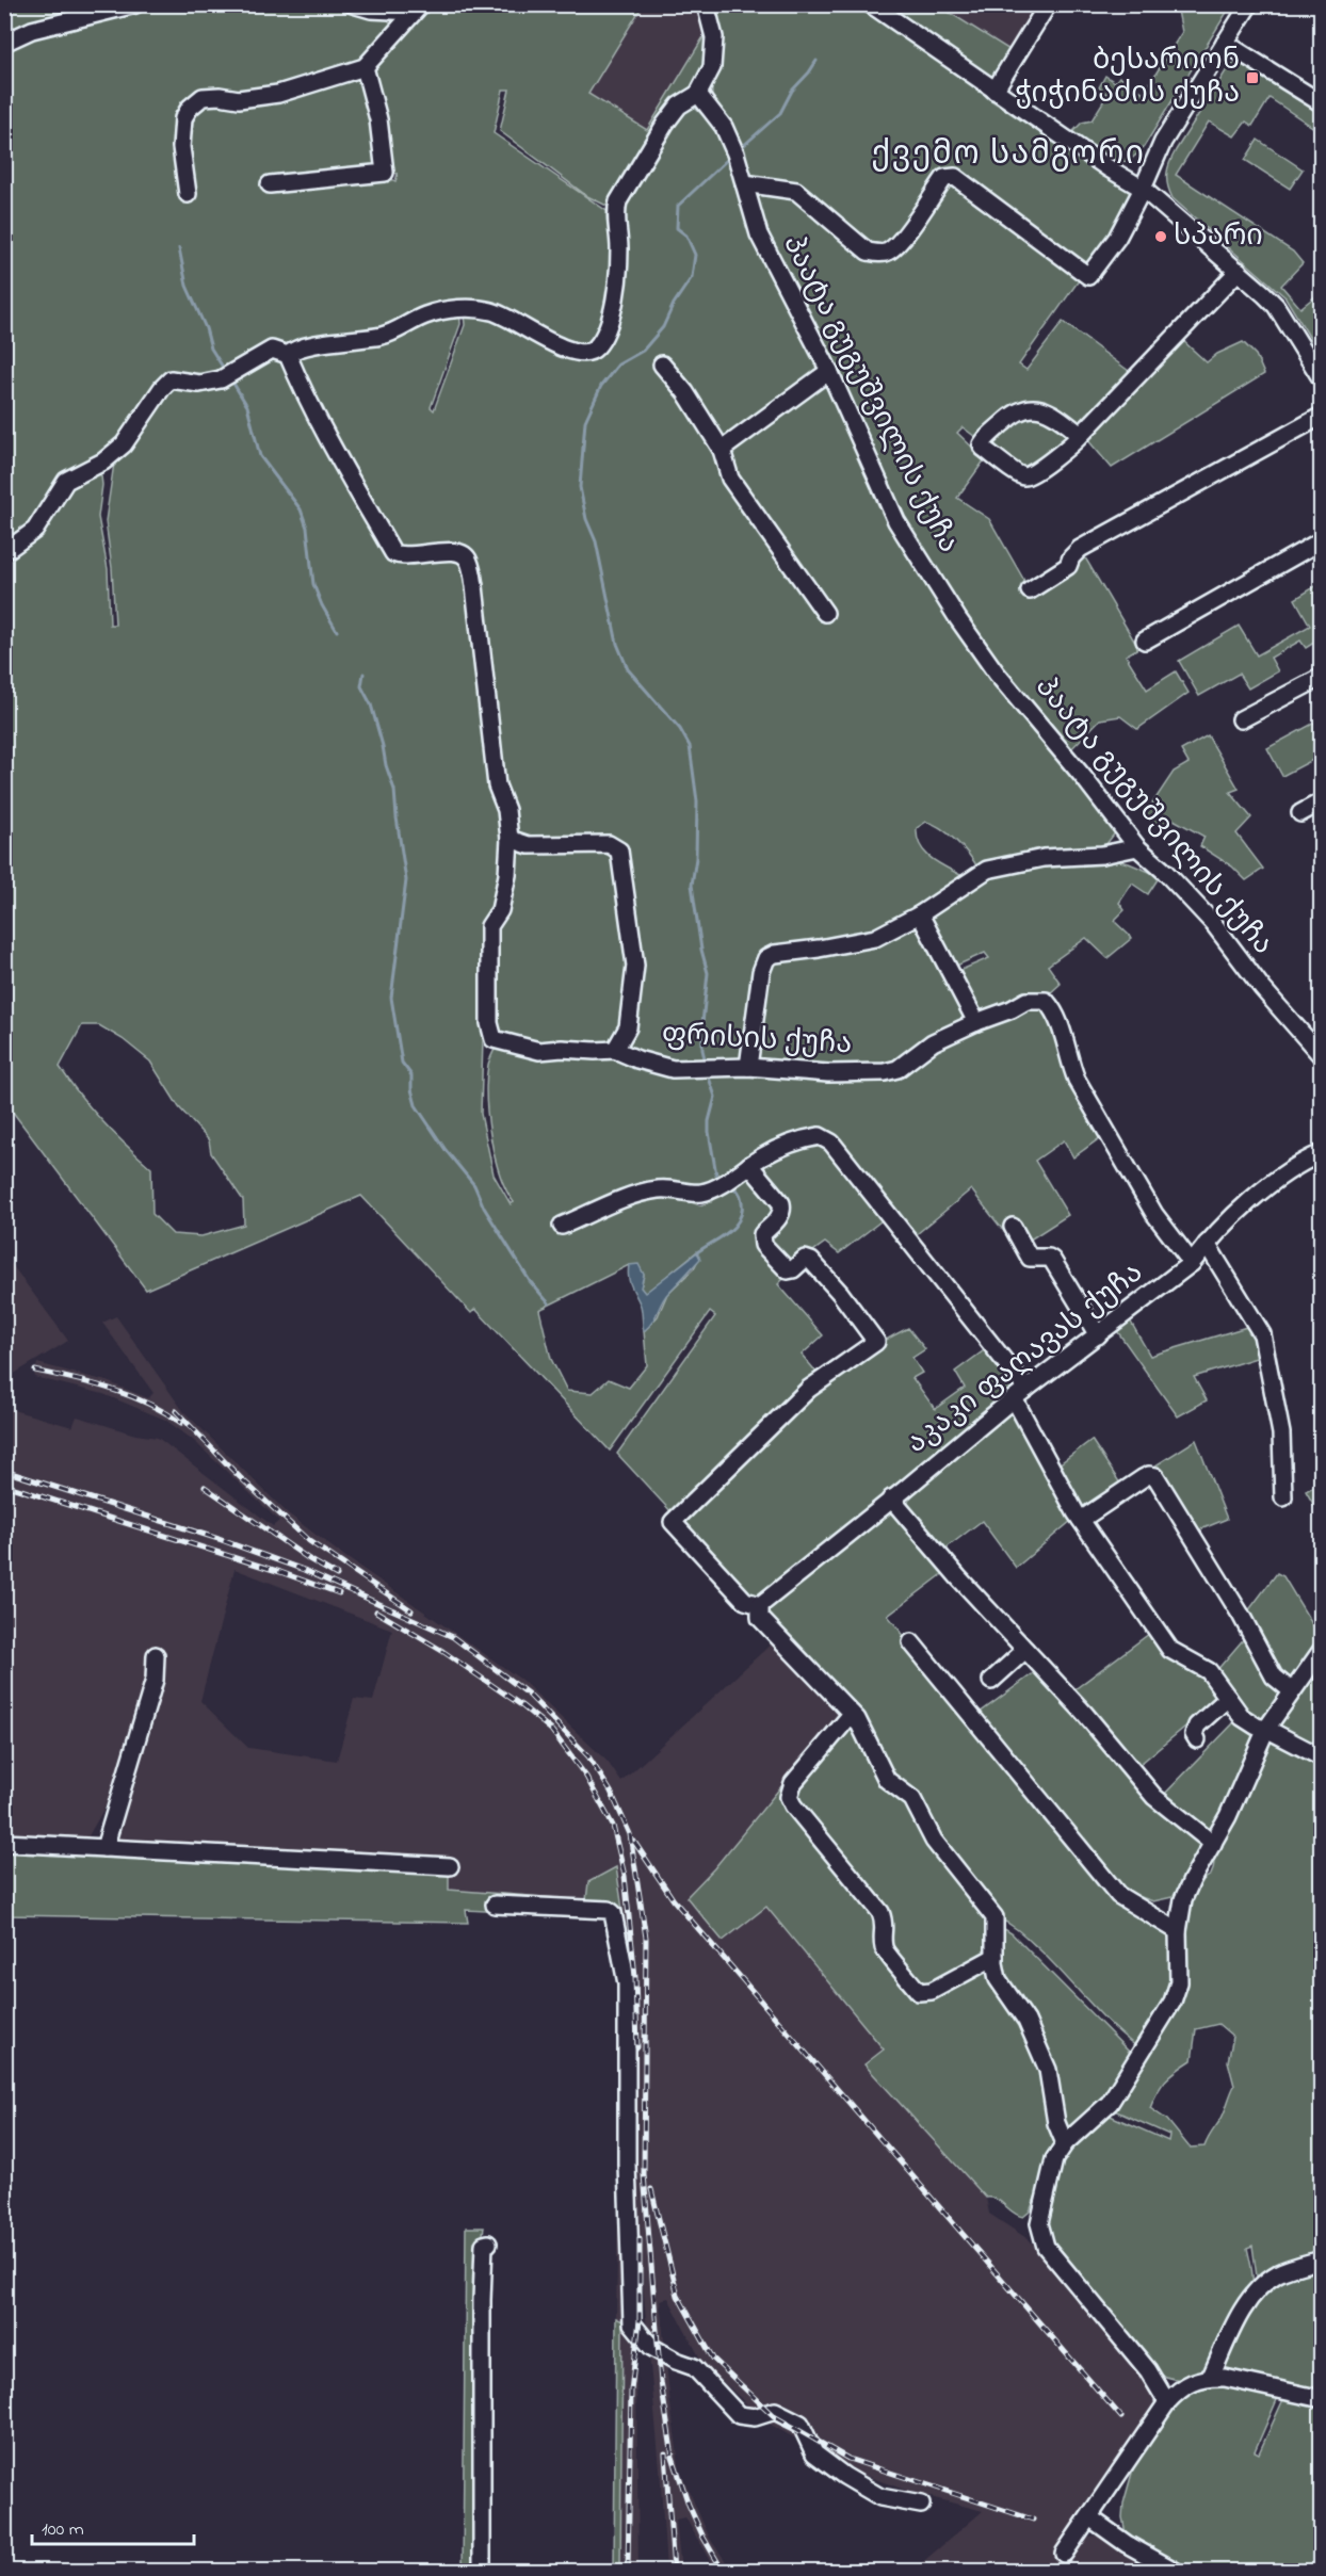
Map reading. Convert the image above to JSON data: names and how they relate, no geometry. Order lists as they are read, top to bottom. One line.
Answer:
{"streets":{"street":["პაატა გუგუშვილის ქუჩა","ფრისის ქუჩა","აკაკი ფაღავას ქუჩა"]},"crossings":[["ფრისის ქუჩა","აკაკი ფაღავას ქუჩა"]],"districts":["ქვემო სამგორი"],"places":{"transit":["ბესარიონ ჭიჭინაძის ქუჩა"],"other":["სპარი"]},"scale_bar":"100 m"}
